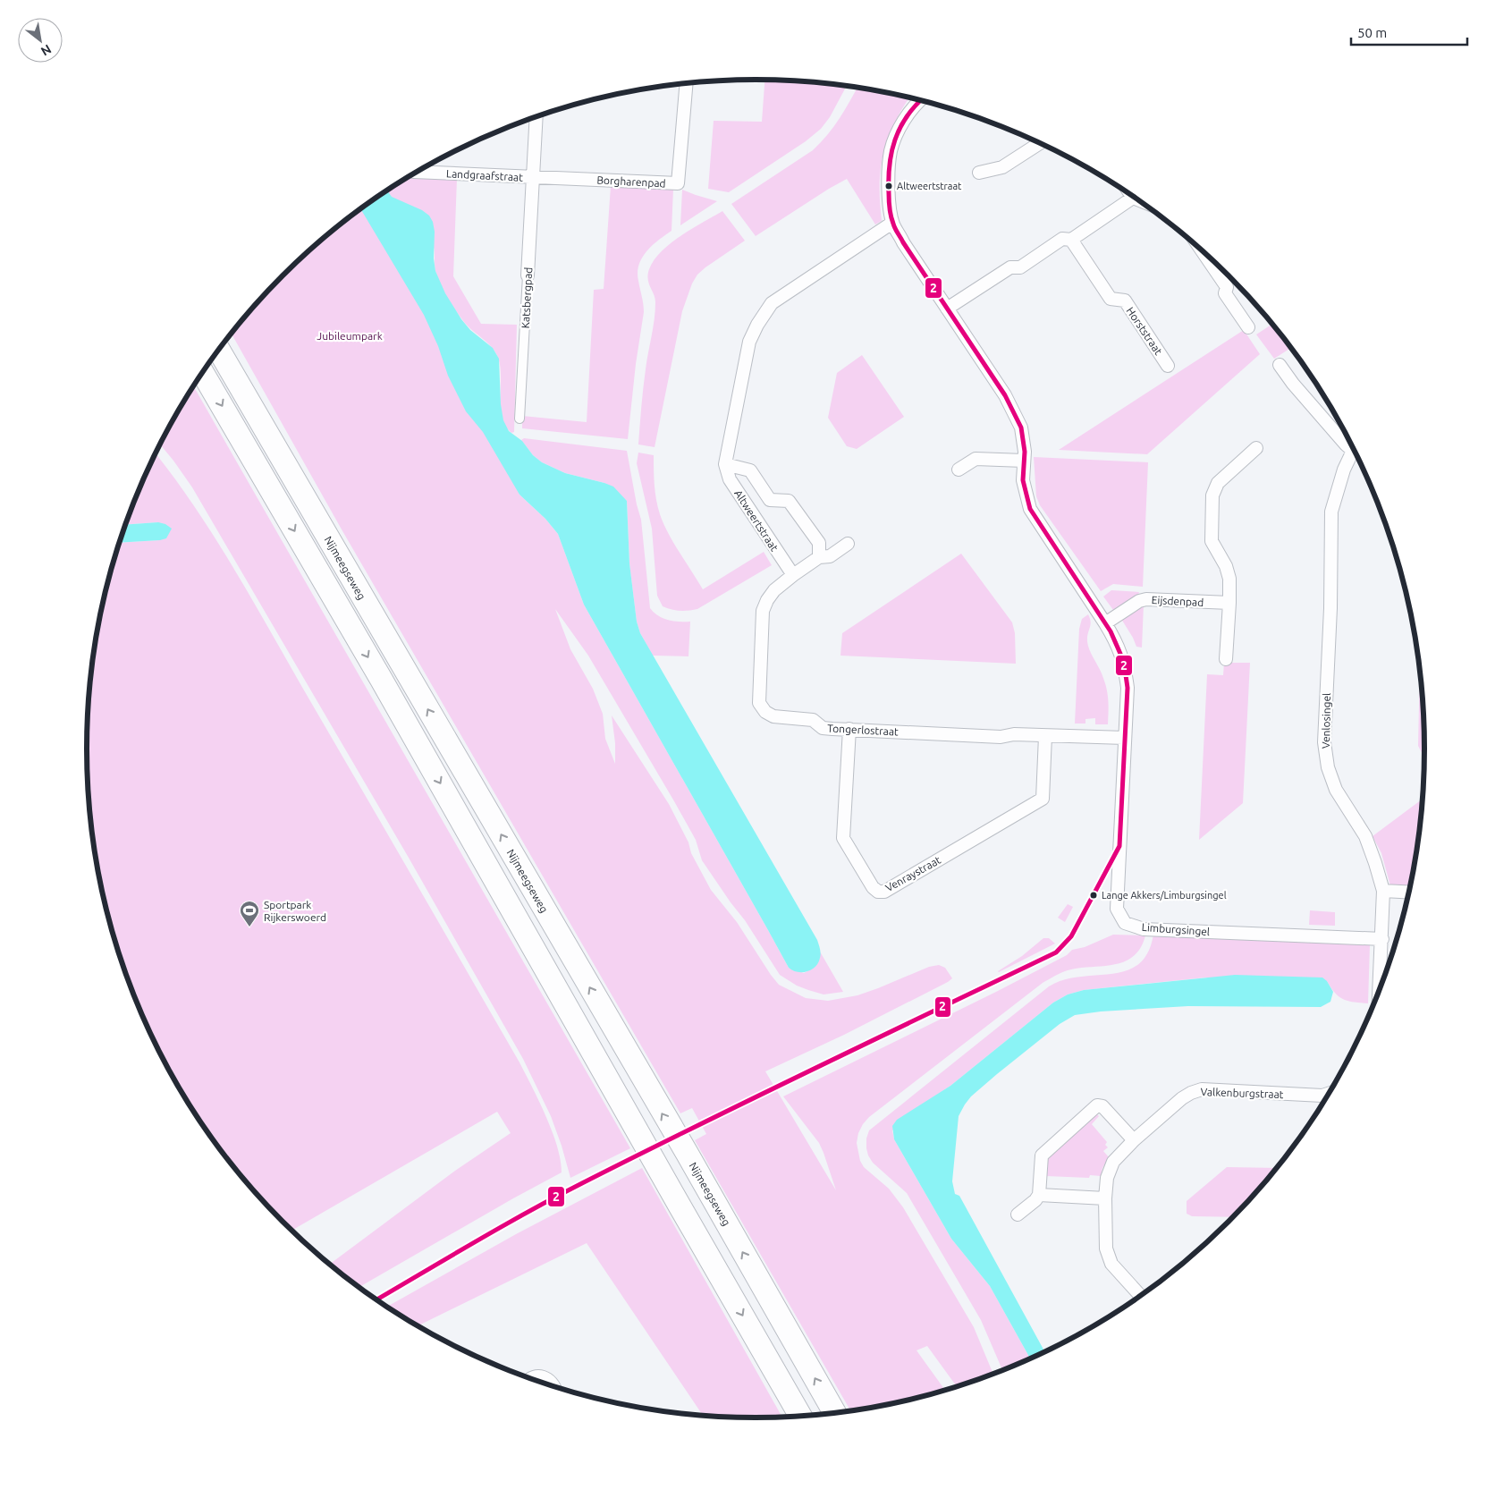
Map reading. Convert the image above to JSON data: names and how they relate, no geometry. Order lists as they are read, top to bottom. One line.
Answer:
{"streets":{"highway":["Nijmeegseweg"],"street":["Landgraafstraat","Borgharenpad","Katsbergpad","Horststraat","Altweertstraat","Eijsdenpad","Venlosingel","Tongerlostraat","Venraystraat","Limburgsingel","Valkenburgstraat"]},"crossings":[["Landgraafstraat","Borgharenpad"],["Landgraafstraat","Katsbergpad"],["Borgharenpad","Katsbergpad"],["Altweertstraat","Tongerlostraat"],["Eijsdenpad","Limburgsingel"],["Venlosingel","Limburgsingel"],["Tongerlostraat","Venraystraat"],["Tongerlostraat","Limburgsingel"]],"parks":["Jubileumpark"],"places":{"other":["Altweertstraat","Lange Akkers/Limburgsingel"],"sports":["Sportpark Rijkerswoerd"]},"lines":["transit line 2"],"scale_bar":"50 m","north":"bottom right"}
